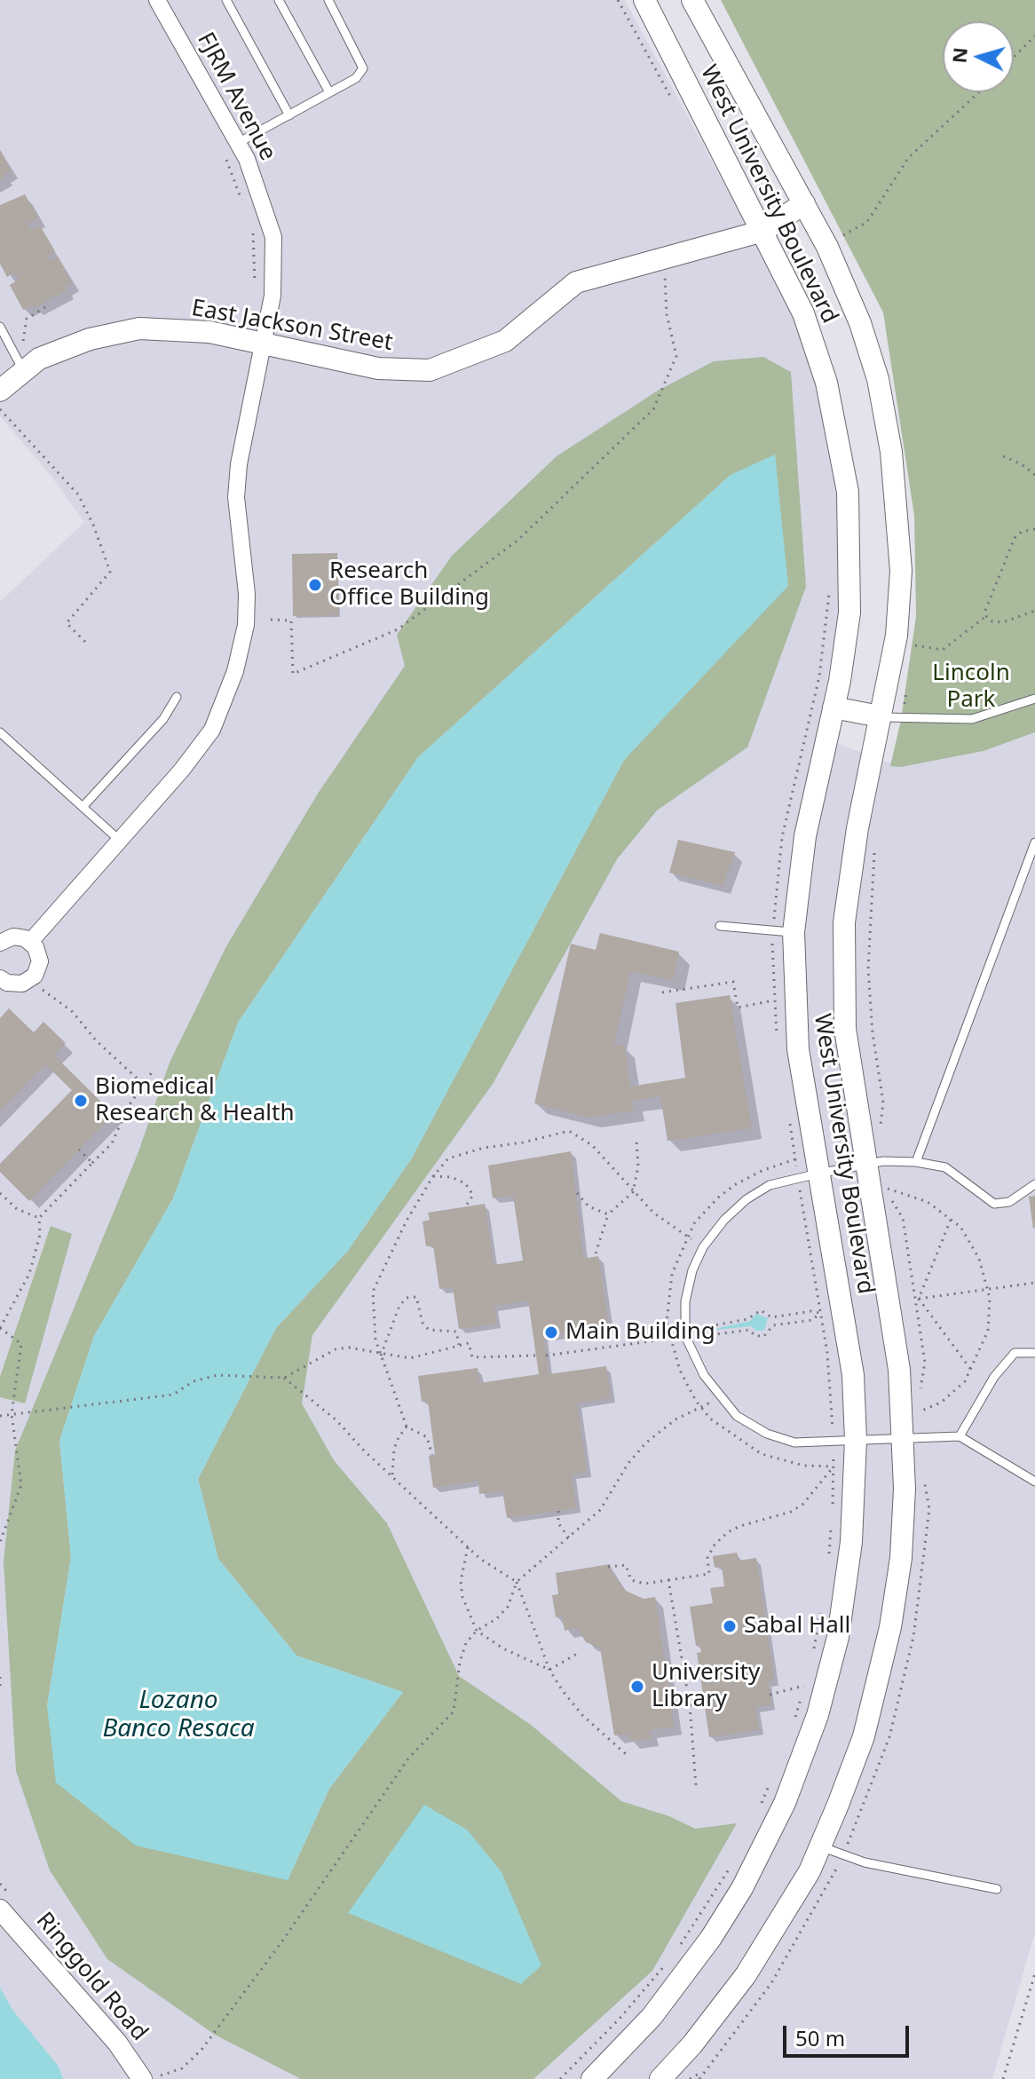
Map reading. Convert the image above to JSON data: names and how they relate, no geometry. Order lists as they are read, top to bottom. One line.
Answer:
{"streets":{"main road":["West University Boulevard","East Jackson Street"],"street":["FJRM Avenue","Ringgold Road"]},"crossings":[["FJRM Avenue","East Jackson Street"],["West University Boulevard","East Jackson Street"]],"water":["Lozano Banco Resaca"],"parks":["Lincoln Park"],"places":["Research Office Building","Biomedical Research & Health","Main Building","Sabal Hall","University Library"],"scale_bar":"50 m","north":"left"}
